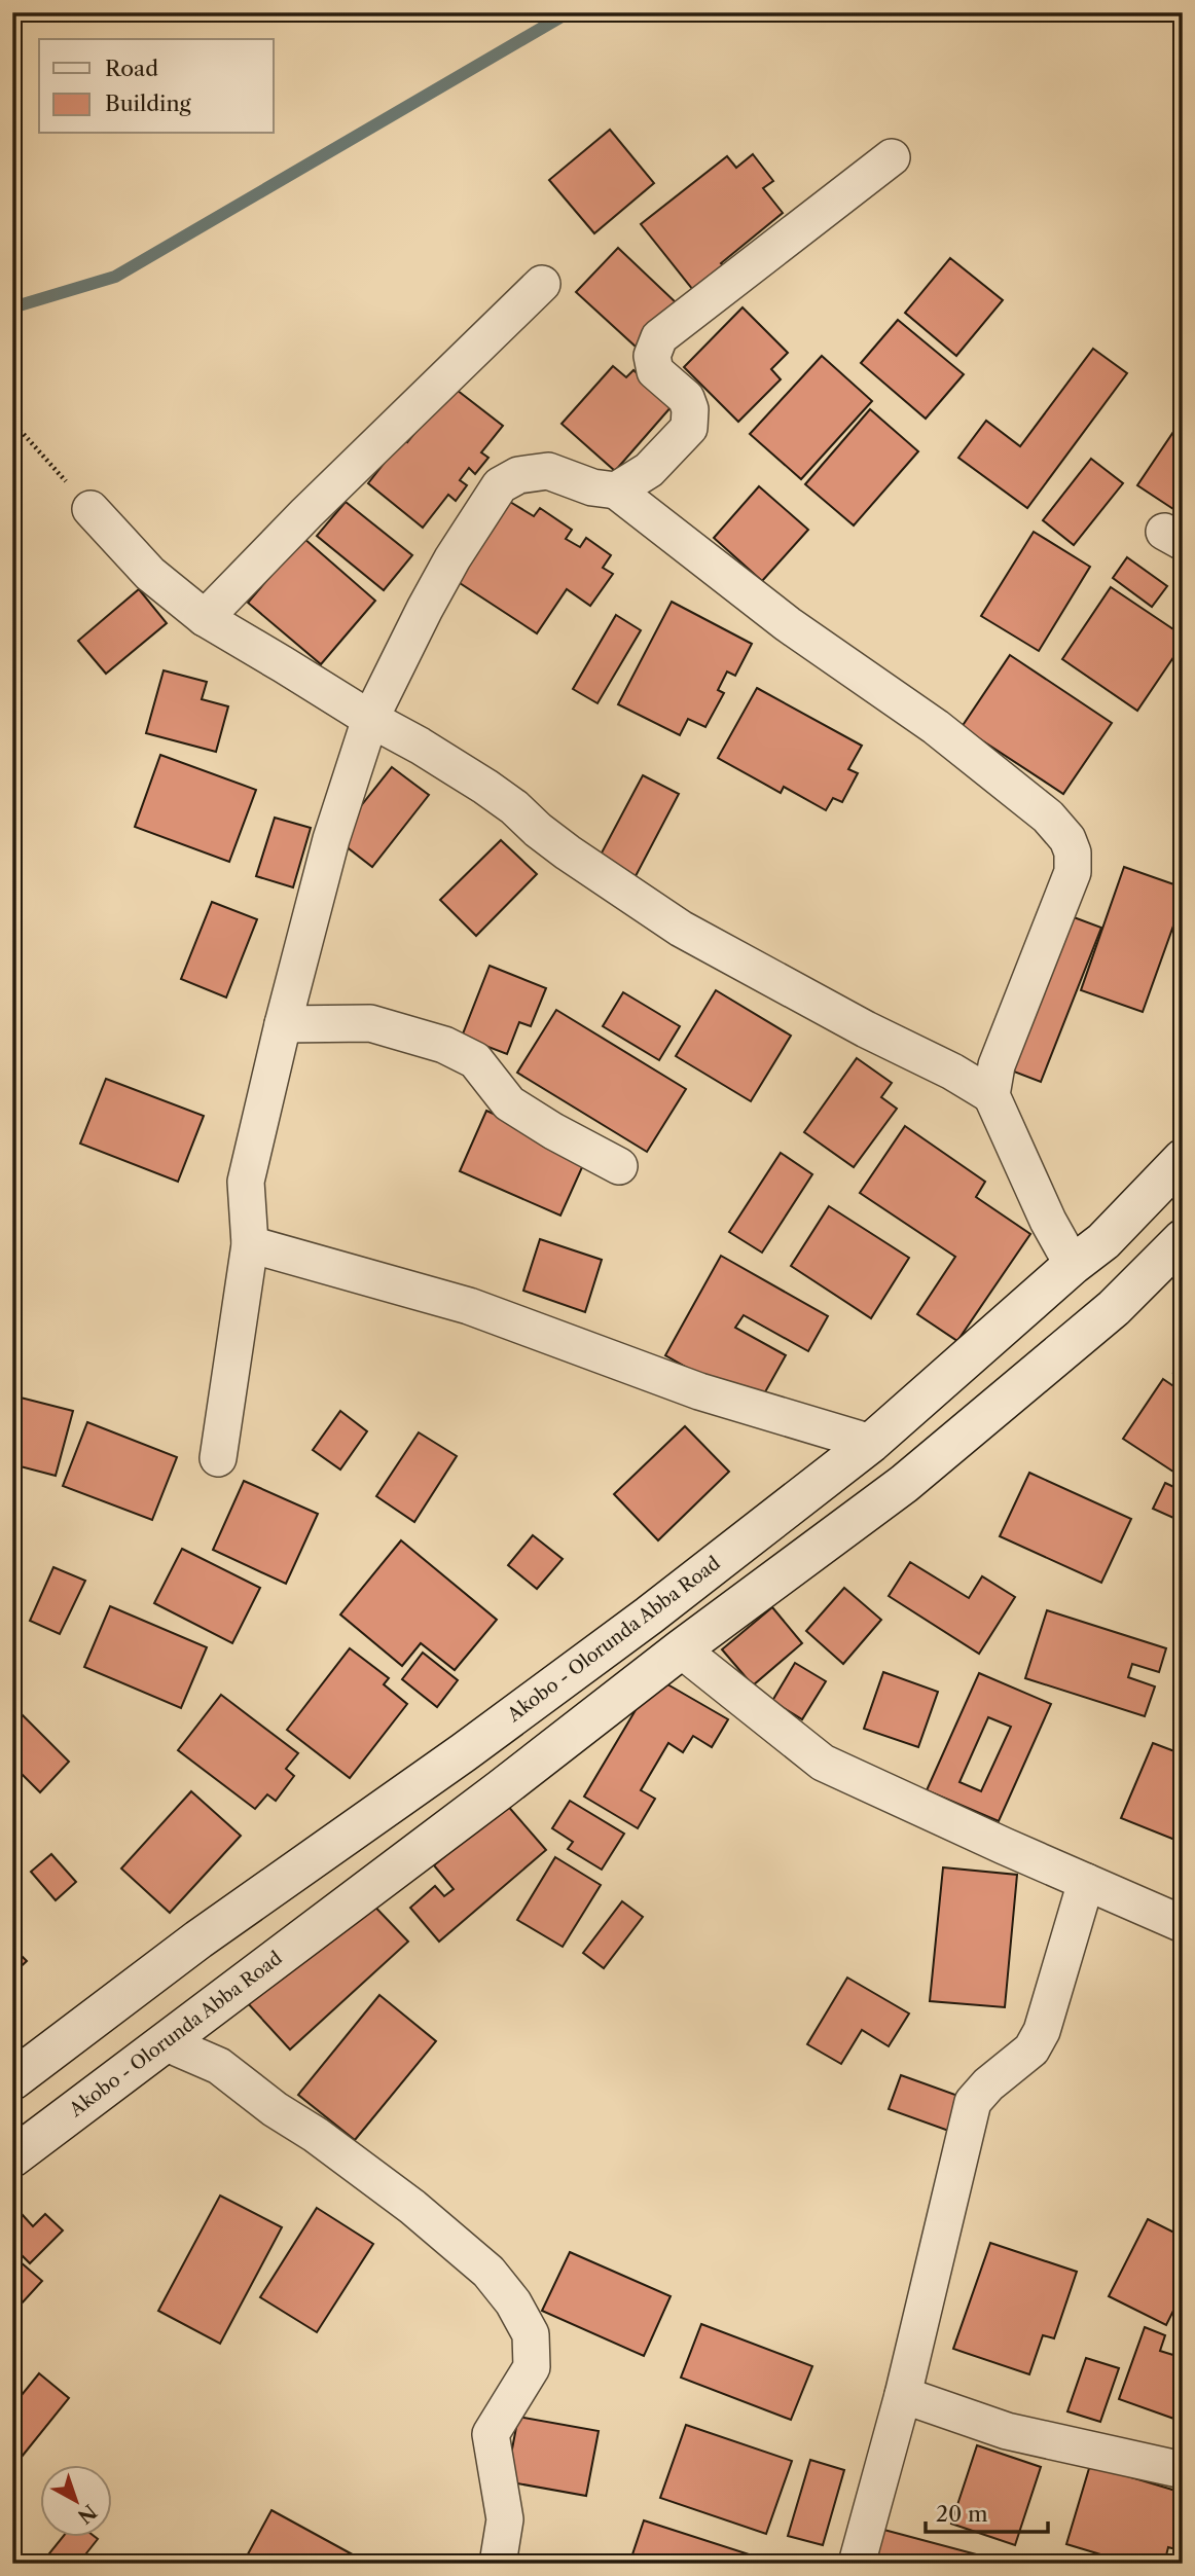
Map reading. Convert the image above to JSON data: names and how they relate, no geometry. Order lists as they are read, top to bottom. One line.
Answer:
{"streets":{"main road":["Akobo - Olorunda Abba Road"]},"legend":["Road","Building"],"scale_bar":"20 m","north":"bottom right"}
